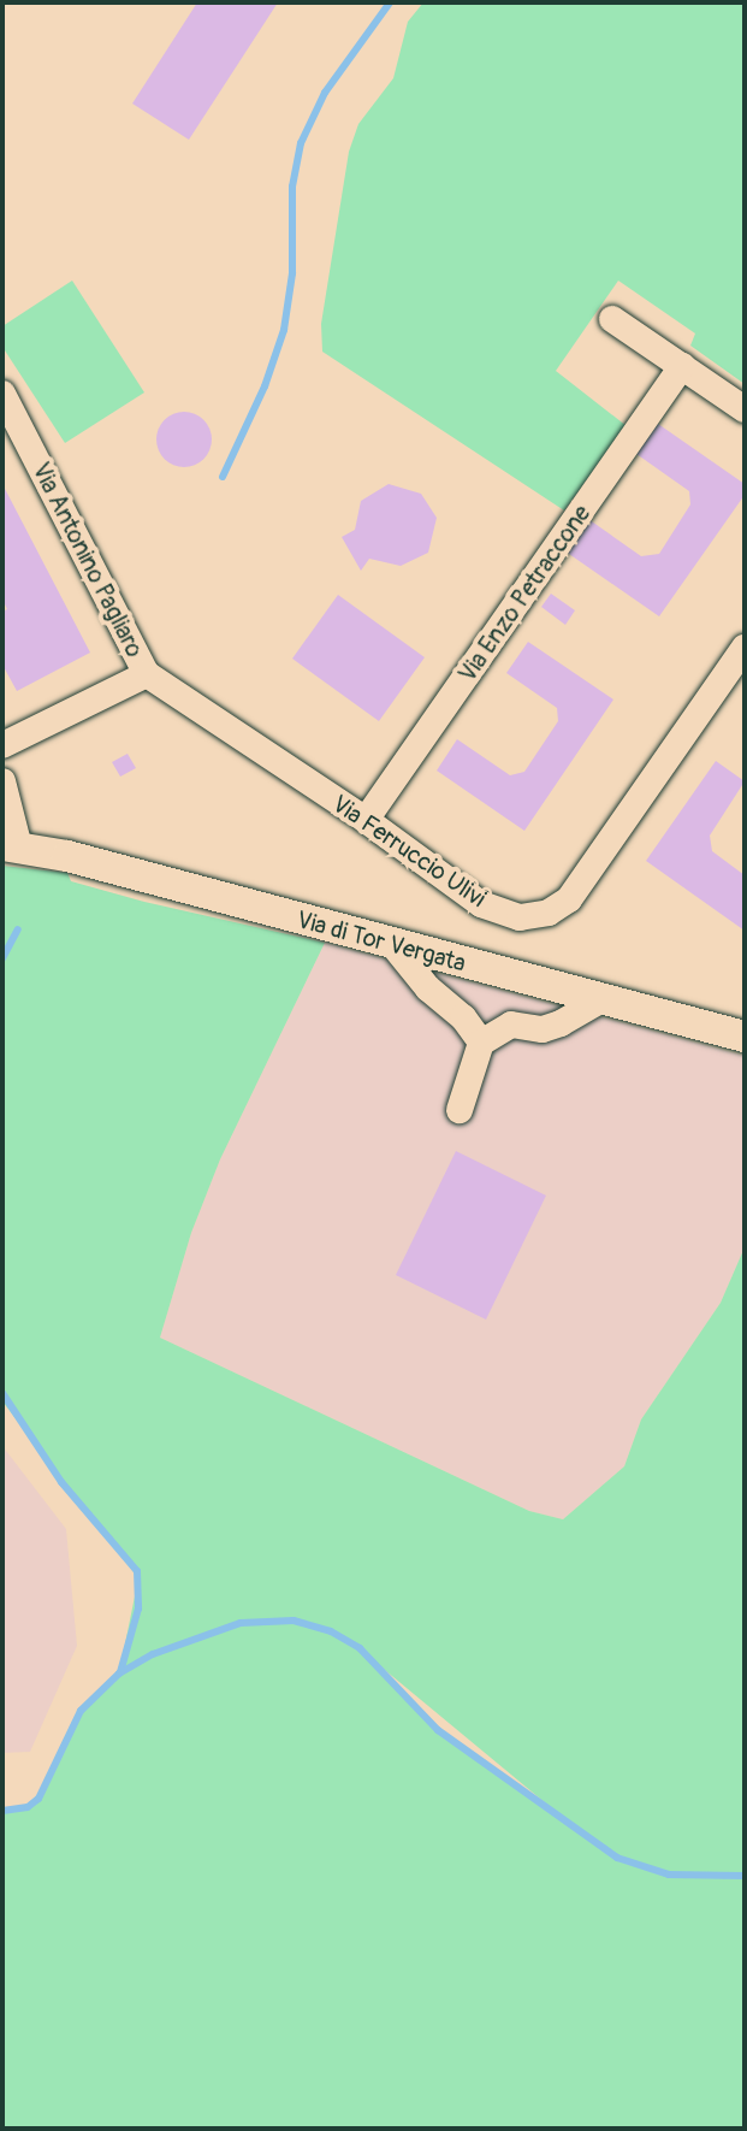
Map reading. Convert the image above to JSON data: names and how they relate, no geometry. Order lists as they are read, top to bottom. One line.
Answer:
{"streets":{"main road":["Via di Tor Vergata"],"street":["Via Antonino Pagliaro","Via Enzo Petraccone","Via Ferruccio Ulivi"]},"crossings":[["Via Antonino Pagliaro","Via Ferruccio Ulivi"],["Via Enzo Petraccone","Via Ferruccio Ulivi"]]}
